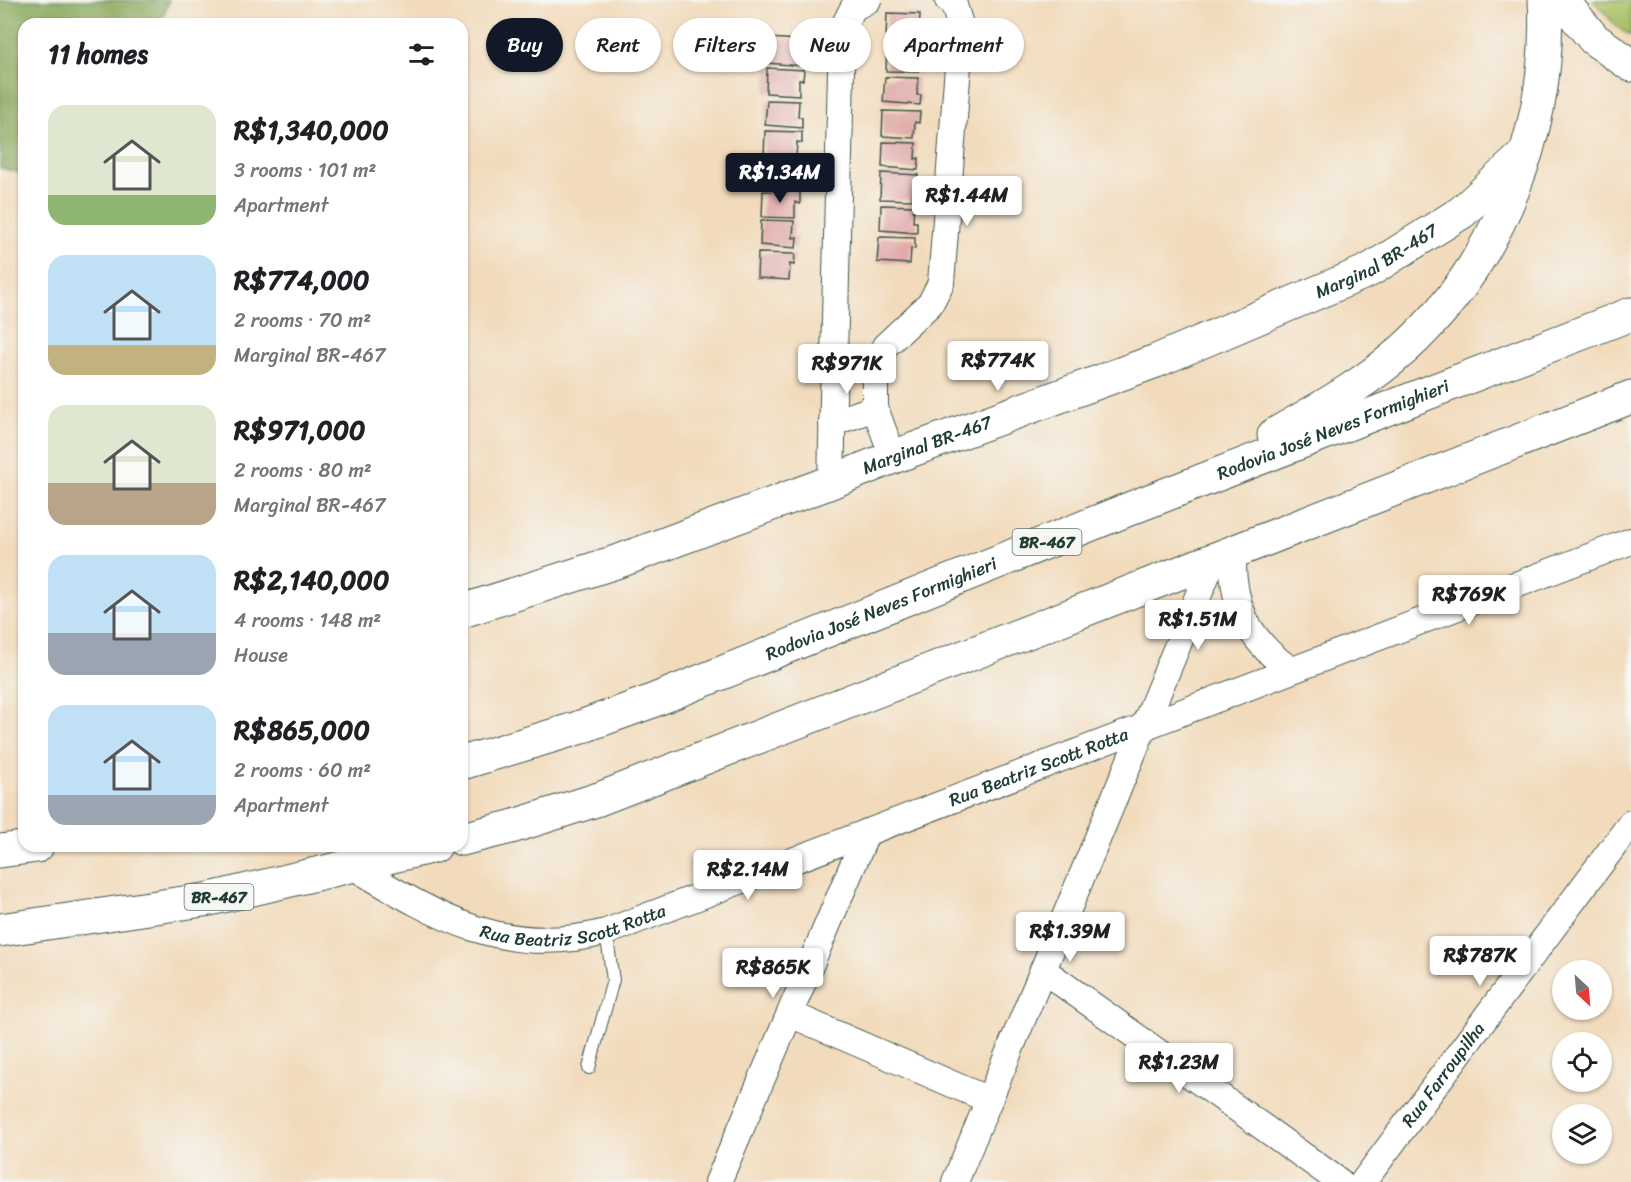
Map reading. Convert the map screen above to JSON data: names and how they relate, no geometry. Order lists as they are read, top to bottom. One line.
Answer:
{"streets":{"main road":["Marginal BR-467","Rodovia José Neves Formighieri","BR-467"],"street":["Rua Beatriz Scott Rotta","Rua Farroupilha"]},"crossings":[["BR-467","Rua Beatriz Scott Rotta"]],"north":"bottom right","page":{"chip":["Buy","Rent","Filters","New","Apartment"],"heading":"11 homes","list":[{"name":"R$1,340,000","note":"3 rooms · 101 m² · Apartment"},{"name":"R$774,000","note":"2 rooms · 70 m² · Marginal BR-467"},{"name":"R$971,000","note":"2 rooms · 80 m² · Marginal BR-467"},{"name":"R$2,140,000","note":"4 rooms · 148 m² · House"},{"name":"R$865,000","note":"2 rooms · 60 m² · Apartment"}],"price":["R$1.34M","R$1.44M","R$774K","R$971K","R$769K","R$1.51M","R$2.14M","R$1.39M","R$787K","R$865K","R$1.23M"]}}
